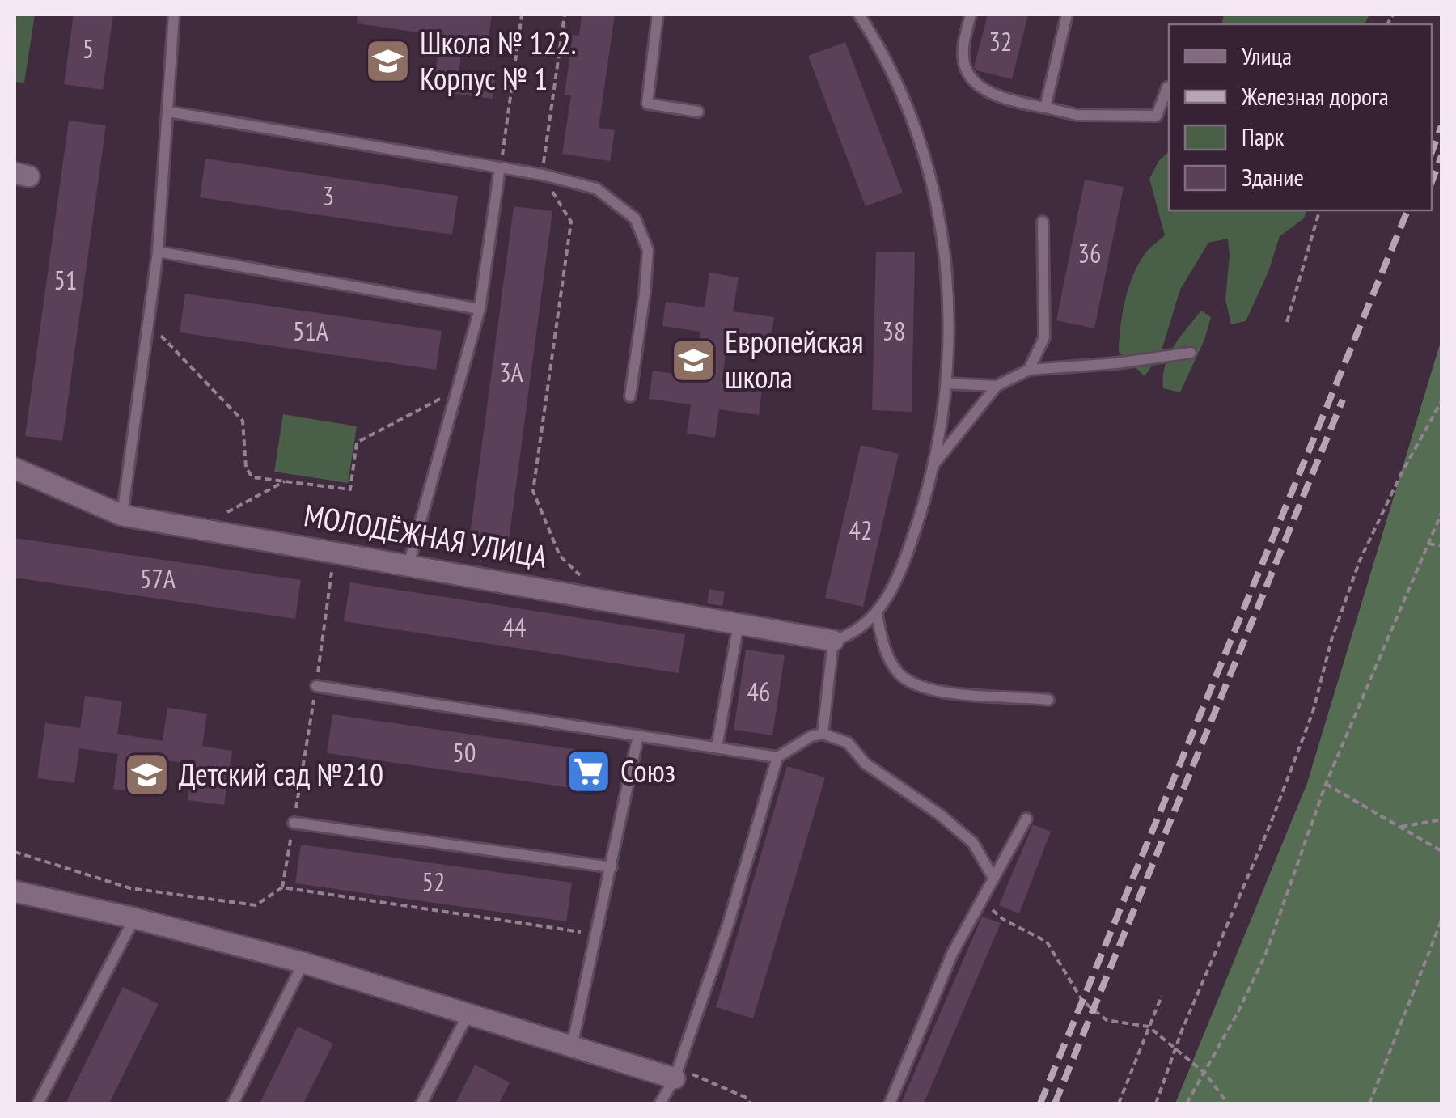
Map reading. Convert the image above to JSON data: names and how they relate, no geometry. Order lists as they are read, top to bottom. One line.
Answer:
{"streets":{"street":["МОЛОДЁЖНАЯ УЛИЦА"]},"places":{"school or university":["Школа № 122. Корпус № 1","Европейская школа","Детский сад №210"],"supermarket":["Союз"]},"house_numbers":["32","5","3","36","51","51А","38","3А","42","57А","44","46","50","52"],"legend":["Улица","Железная дорога","Парк","Здание"]}
